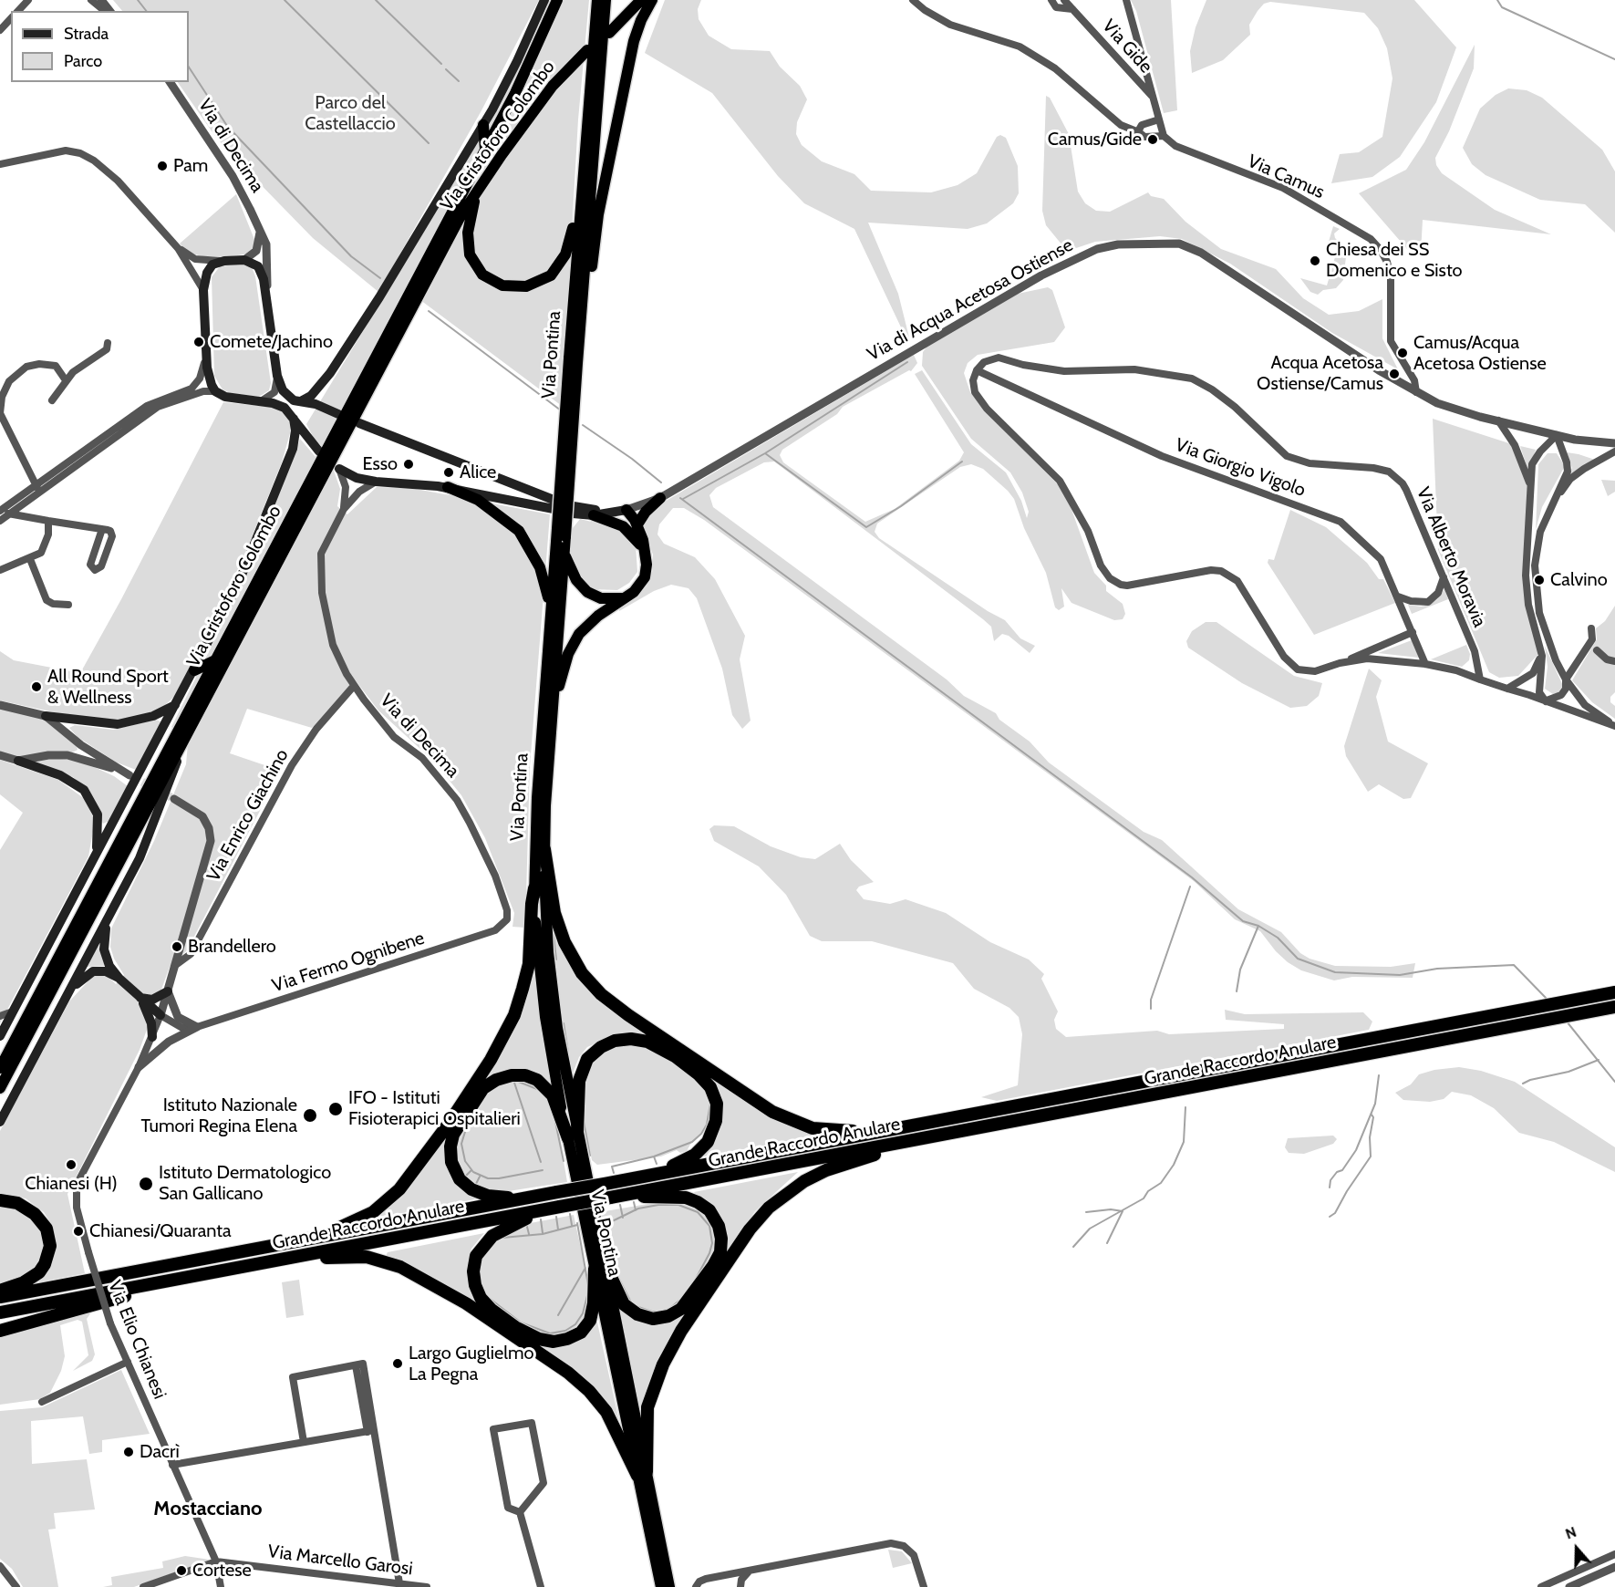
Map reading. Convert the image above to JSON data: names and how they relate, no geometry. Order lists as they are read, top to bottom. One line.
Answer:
{"streets":{"highway":["Via Cristoforo Colombo","Via Pontina","Grande Raccordo Anulare"],"main road":["Via di Decima","Via di Acqua Acetosa Ostiense"],"street":["Via Gide","Via Camus","Via Giorgio Vigolo","Via Alberto Moravia","Via Enrico Giachino","Via Fermo Ognibene","Via Elio Chianesi","Via Marcello Garosi"]},"crossings":[["Via Cristoforo Colombo","Via di Decima"],["Via di Decima","Via Enrico Giachino"],["Via di Decima","Via Fermo Ognibene"],["Via Camus","Via di Acqua Acetosa Ostiense"],["Via Giorgio Vigolo","Via Alberto Moravia"],["Via Elio Chianesi","Via Marcello Garosi"]],"districts":["Mostacciano"],"parks":["Parco del Castellaccio"],"places":["Camus/Gide","Pam","Chiesa dei SS Domenico e Sisto","Comete/Jachino","Camus/Acqua Acetosa Ostiense","Acqua Acetosa Ostiense/Camus","Esso","Alice","Calvino","All Round Sport & Wellness","Brandellero","IFO - Istituti Fisioterapici Ospitalieri","Istituto Nazionale Tumori Regina Elena","Chianesi (H)","Istituto Dermatologico San Gallicano","Chianesi/Quaranta","Largo Guglielmo La Pegna","Dacrì","Cortese"],"legend":["Strada","Parco"],"north":"top"}
